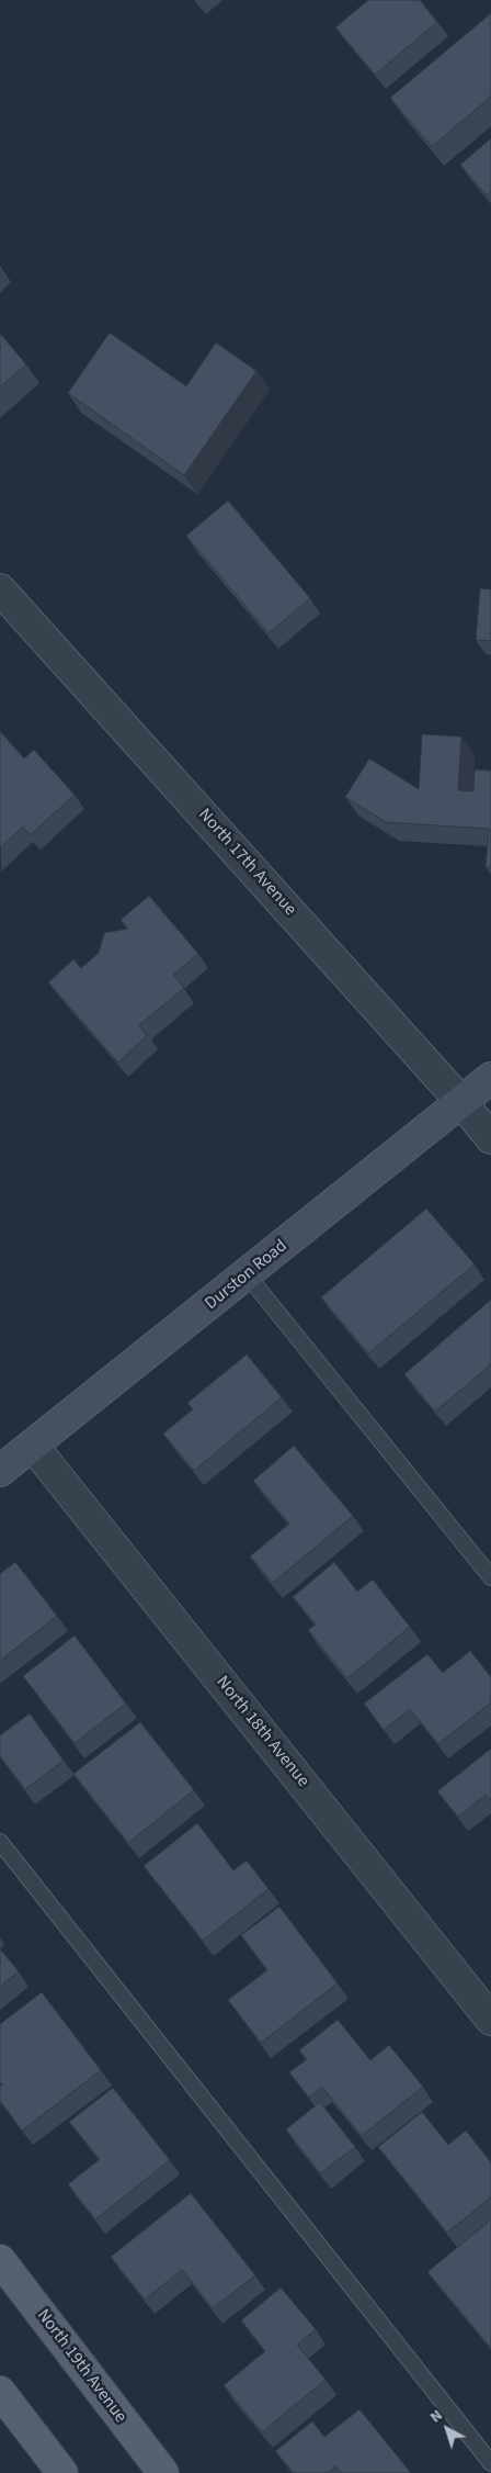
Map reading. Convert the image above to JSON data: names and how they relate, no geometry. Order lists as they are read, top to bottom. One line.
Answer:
{"streets":{"main road":["Durston Road","North 19th Avenue"],"street":["North 17th Avenue","North 18th Avenue"]},"crossings":[["North 17th Avenue","Durston Road"],["Durston Road","North 18th Avenue"]],"north":"top left"}
